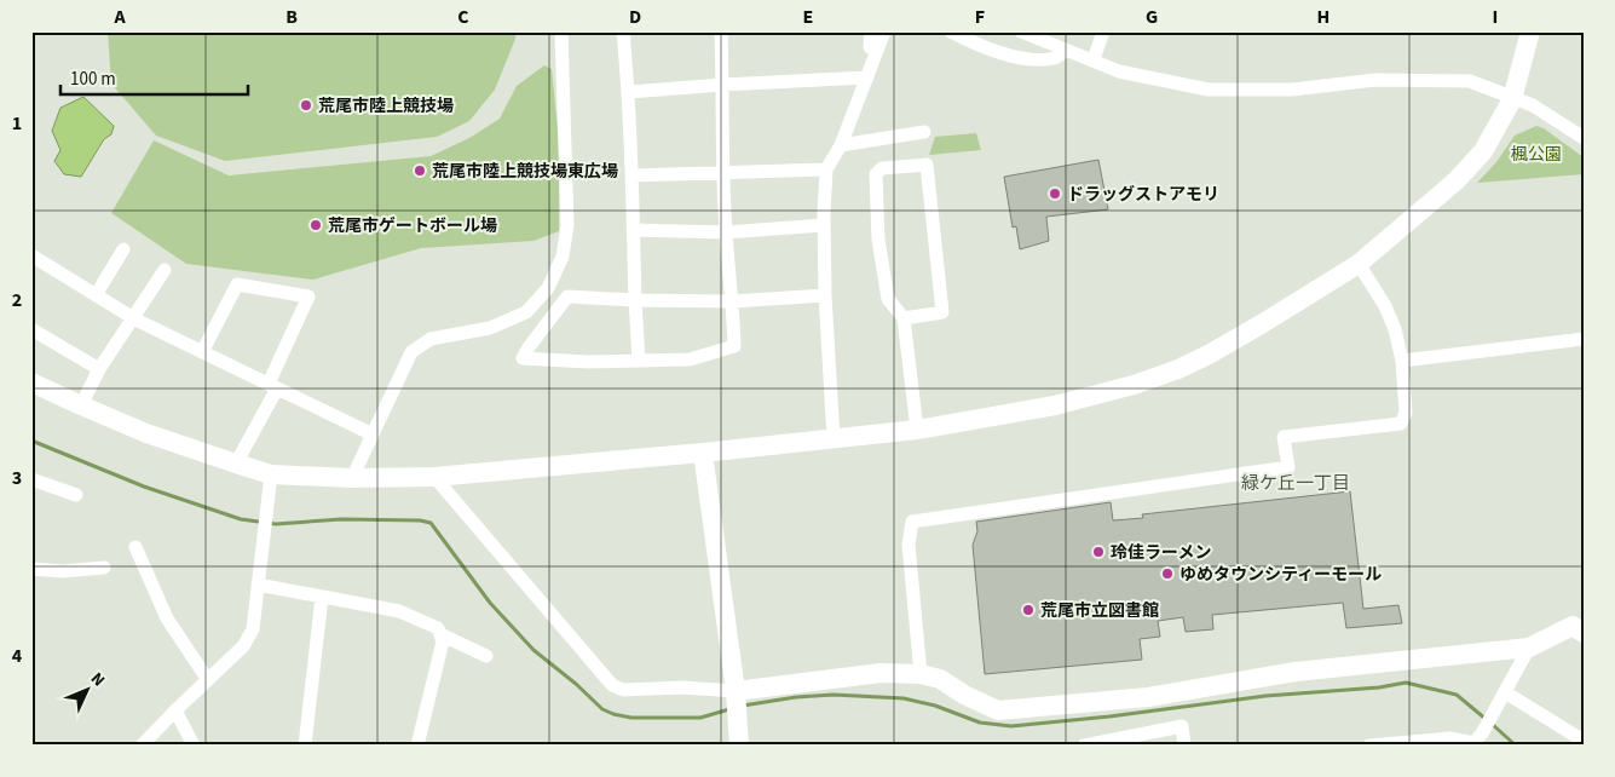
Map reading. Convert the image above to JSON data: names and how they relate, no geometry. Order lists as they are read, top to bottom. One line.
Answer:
{"districts":["緑ケ丘一丁目"],"parks":["楓公園"],"places":["荒尾市陸上競技場","荒尾市陸上競技場東広場","ドラッグストアモリ","荒尾市ゲートボール場","玲佳ラーメン","ゆめタウンシティーモール","荒尾市立図書館"],"scale_bar":"100 m","north":"top right","grid":{"columns":["A","B","C","D","E","F","G","H","I"],"rows":["1","2","3","4"]}}
